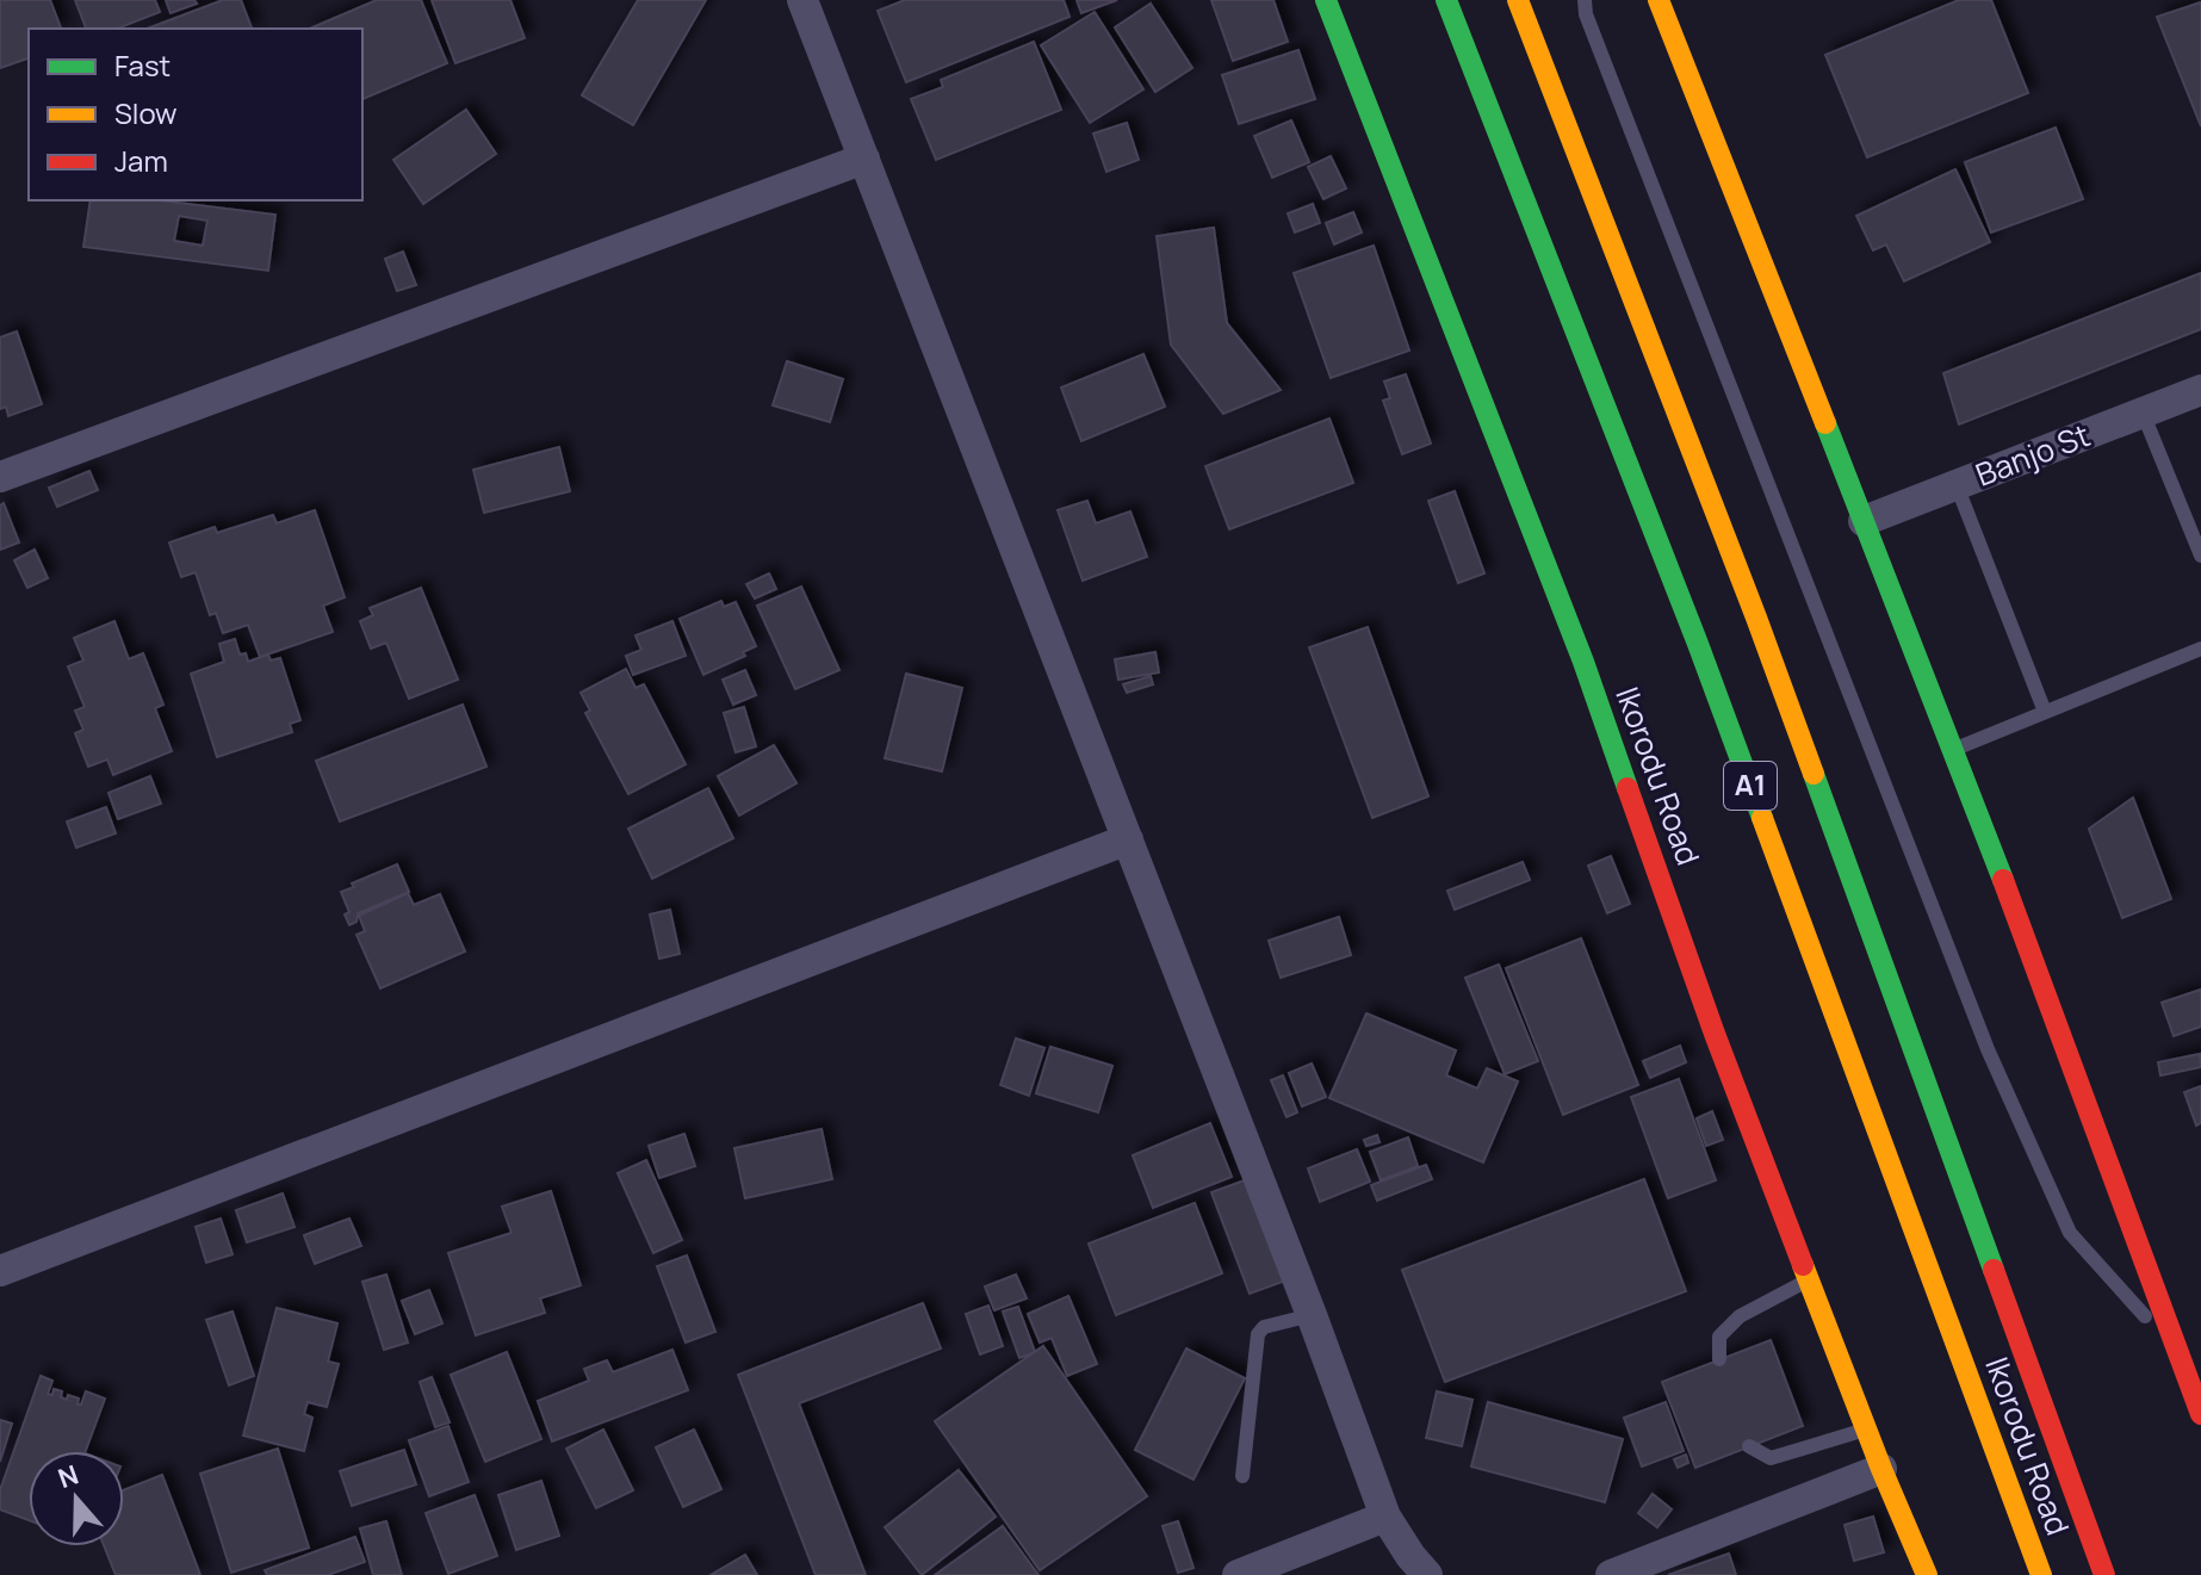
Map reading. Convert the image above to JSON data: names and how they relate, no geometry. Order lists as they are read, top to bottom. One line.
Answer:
{"streets":{"main road":["Ikorodu Road","A1"],"street":["Banjo St"]},"legend":["Fast","Slow","Jam"],"north":"top"}
